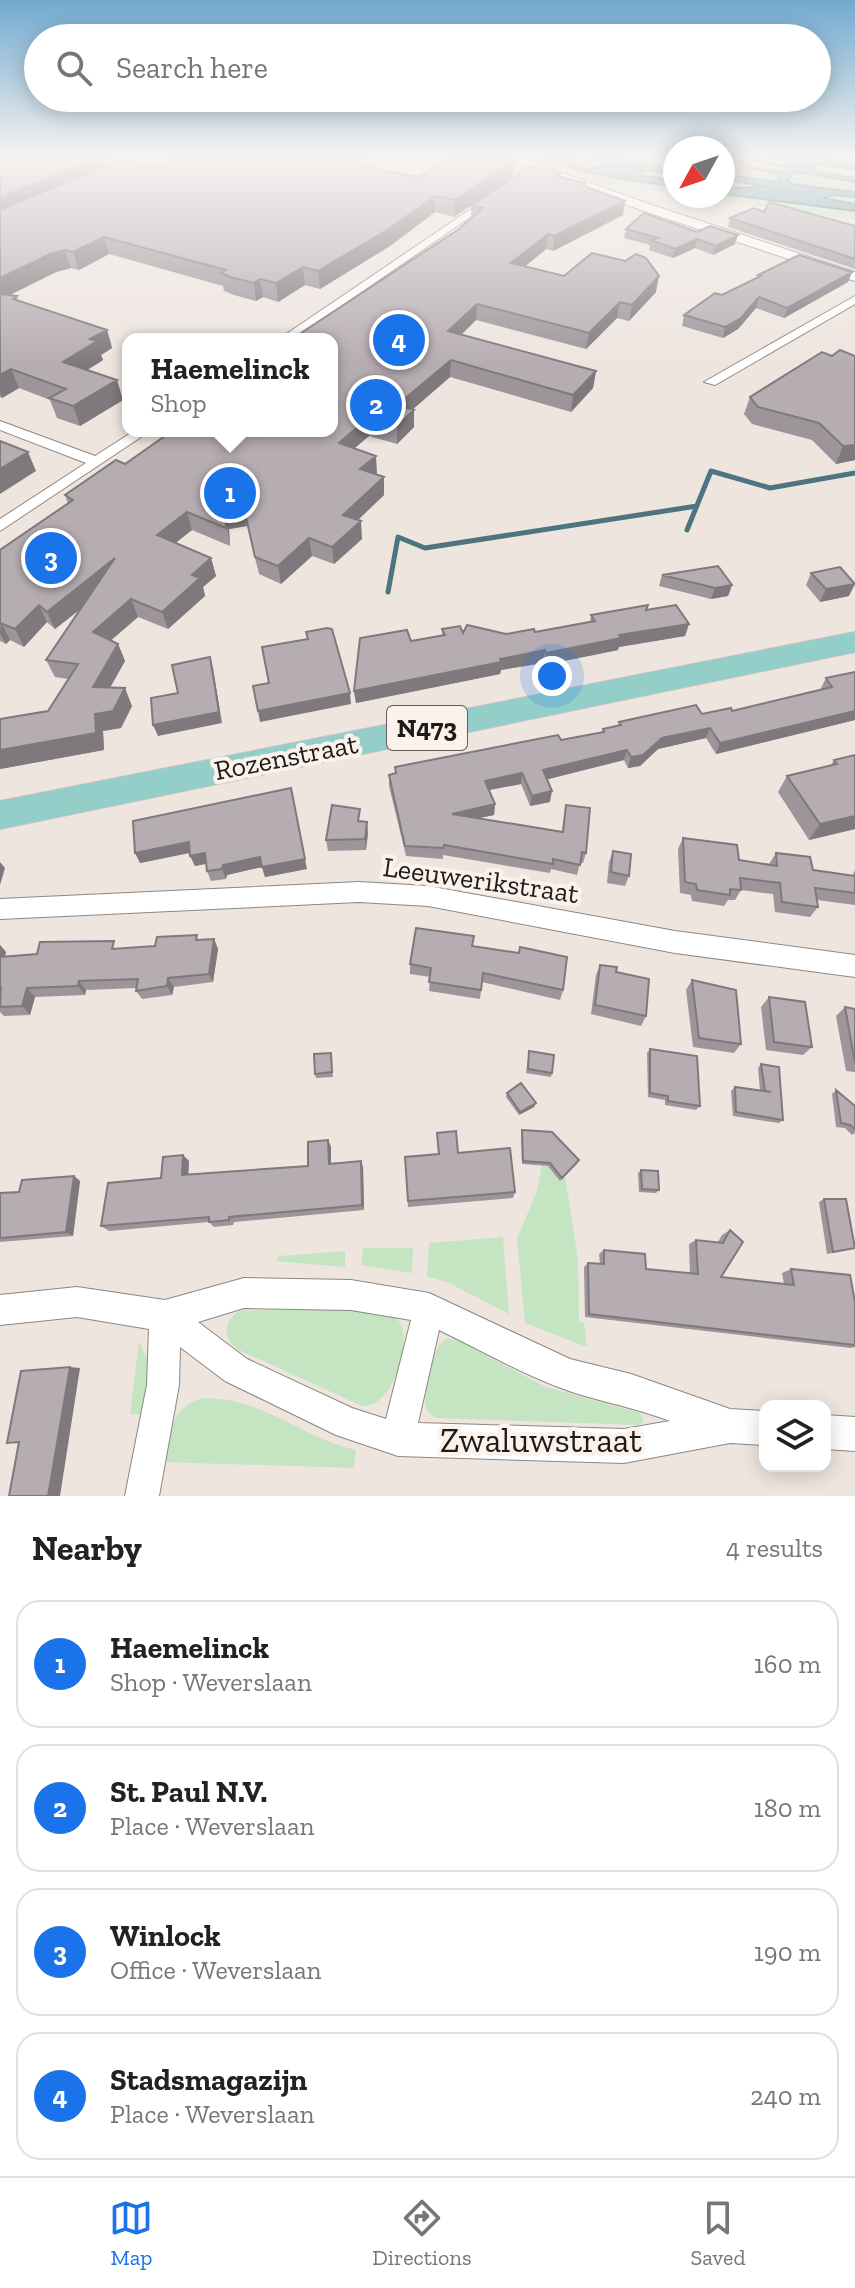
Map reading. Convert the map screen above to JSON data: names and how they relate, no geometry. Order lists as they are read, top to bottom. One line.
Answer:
{"streets":{"main road":["N473","Rozenstraat"],"street":["Leeuwerikstraat","Zwaluwstraat"]},"north":"bottom left","page":{"search":"Search here","pins":["4","2","1","3"],"popup":["Haemelinck","Shop"],"heading":["Nearby","4 results"],"list":[{"mark":"1","name":"Haemelinck","note":"Shop · Weverslaan","value":"160 m"},{"mark":"2","name":"St. Paul N.V.","note":"Place · Weverslaan","value":"180 m"},{"mark":"3","name":"Winlock","note":"Office · Weverslaan","value":"190 m"},{"mark":"4","name":"Stadsmagazijn","note":"Place · Weverslaan","value":"240 m"}],"nav":["Map","Directions","Saved"]}}
